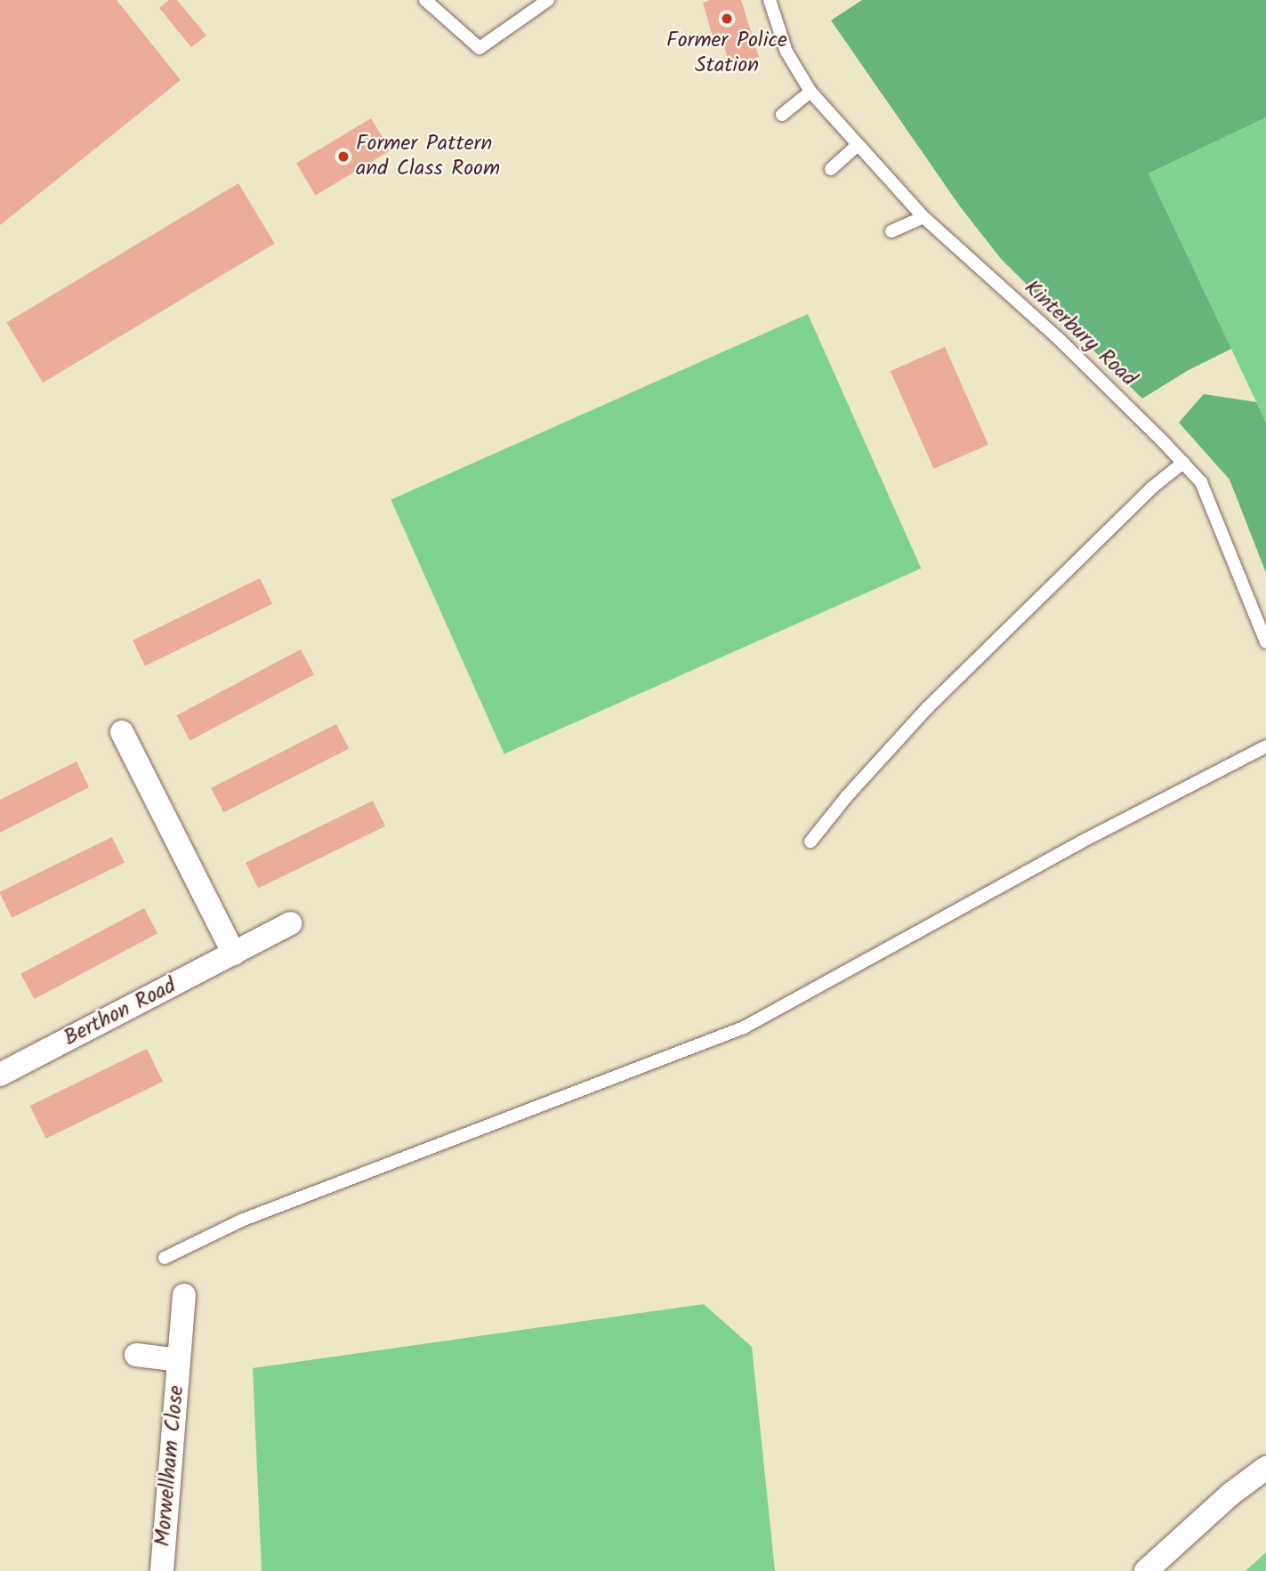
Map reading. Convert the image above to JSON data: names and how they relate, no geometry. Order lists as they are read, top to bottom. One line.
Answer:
{"streets":{"street":["Berthon Road","Morwellham Close"],"lane":["Kinterbury Road"]},"places":["Former Police Station","Former Pattern and Class Room"]}
